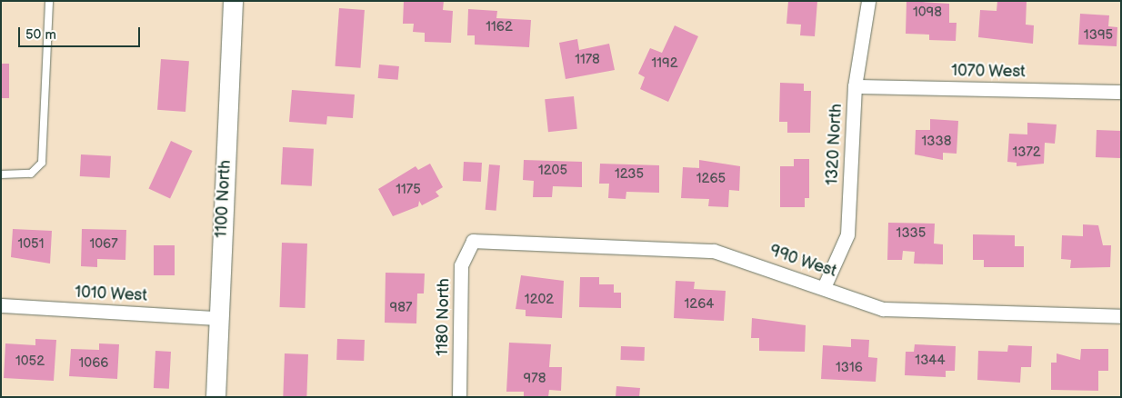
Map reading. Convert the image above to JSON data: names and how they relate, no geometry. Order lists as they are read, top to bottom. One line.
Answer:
{"streets":{"main road":["1100 North"],"street":["1070 West","1320 North","990 West","1010 West","1180 North"]},"crossings":[["1070 West","1320 North"],["1320 North","990 West"],["1100 North","1010 West"],["990 West","1180 North"]],"house_numbers":["1098","1162","1395","1178","1192","1338","1372","1205","1235","1265","1175","1335","1051","1067","1202","1264","987","1344","1052","1066","1316","978"],"scale_bar":"50 m"}
